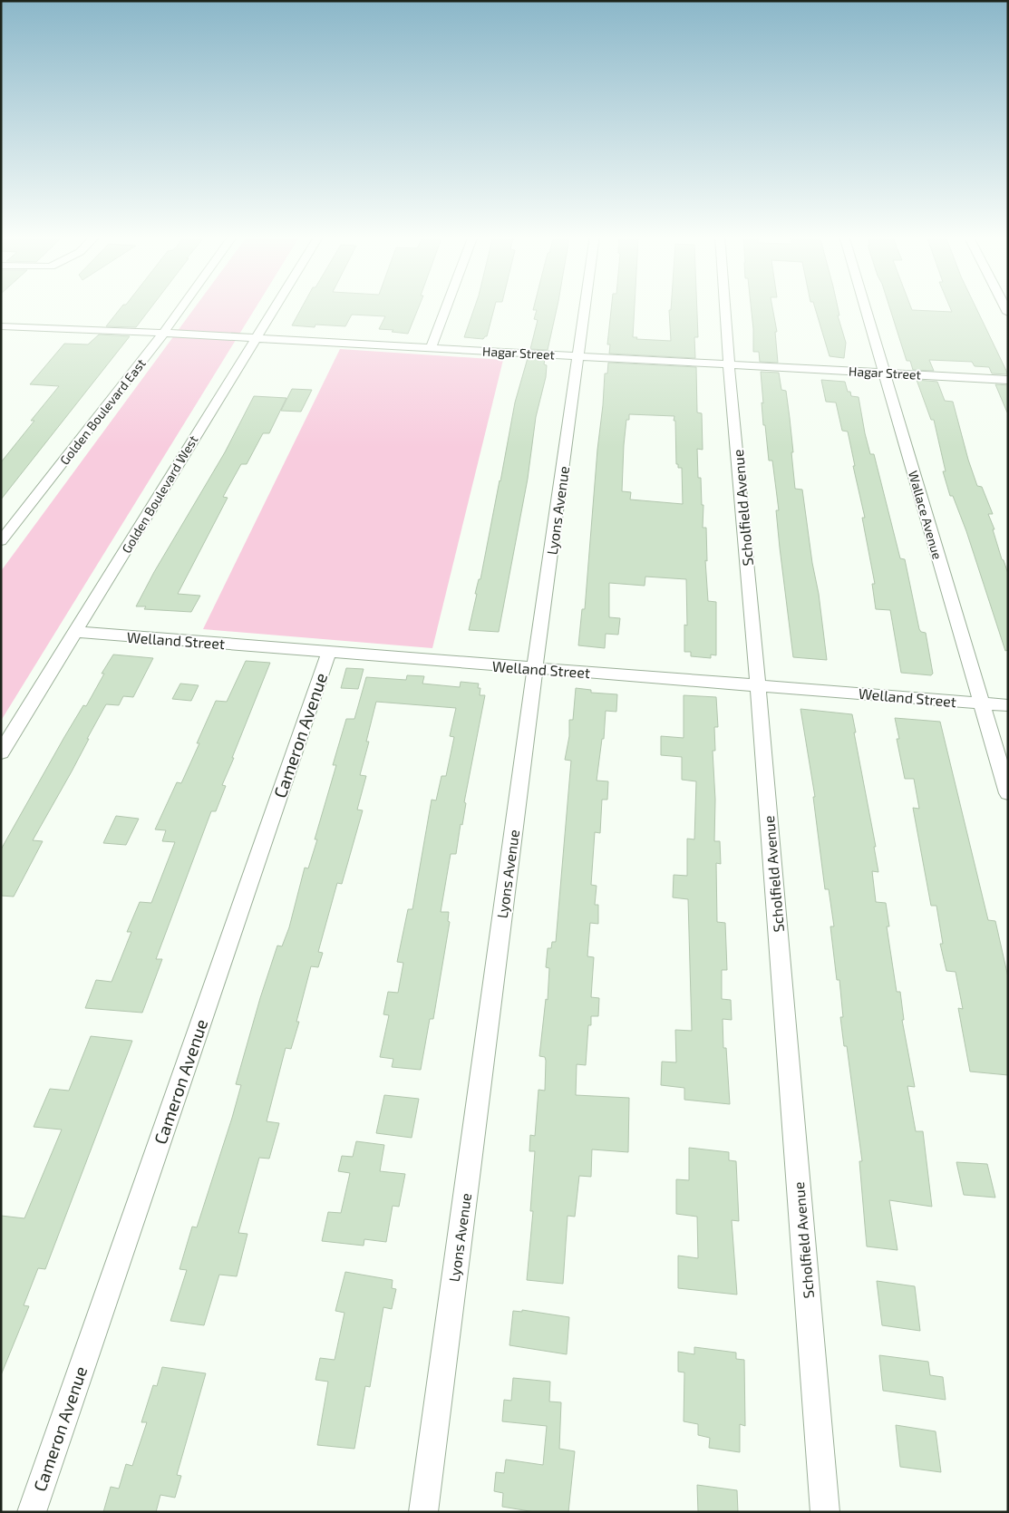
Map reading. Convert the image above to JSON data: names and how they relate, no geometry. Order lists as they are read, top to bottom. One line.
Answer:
{"streets":{"street":["Hagar Street","Golden Boulevard East","Golden Boulevard West","Scholfield Avenue","Lyons Avenue","Wallace Avenue","Welland Street","Cameron Avenue"]},"crossings":[["Hagar Street","Golden Boulevard East"],["Hagar Street","Golden Boulevard West"],["Hagar Street","Scholfield Avenue"],["Hagar Street","Lyons Avenue"],["Hagar Street","Wallace Avenue"],["Golden Boulevard West","Welland Street"],["Scholfield Avenue","Welland Street"],["Lyons Avenue","Welland Street"],["Wallace Avenue","Welland Street"],["Welland Street","Cameron Avenue"]]}
